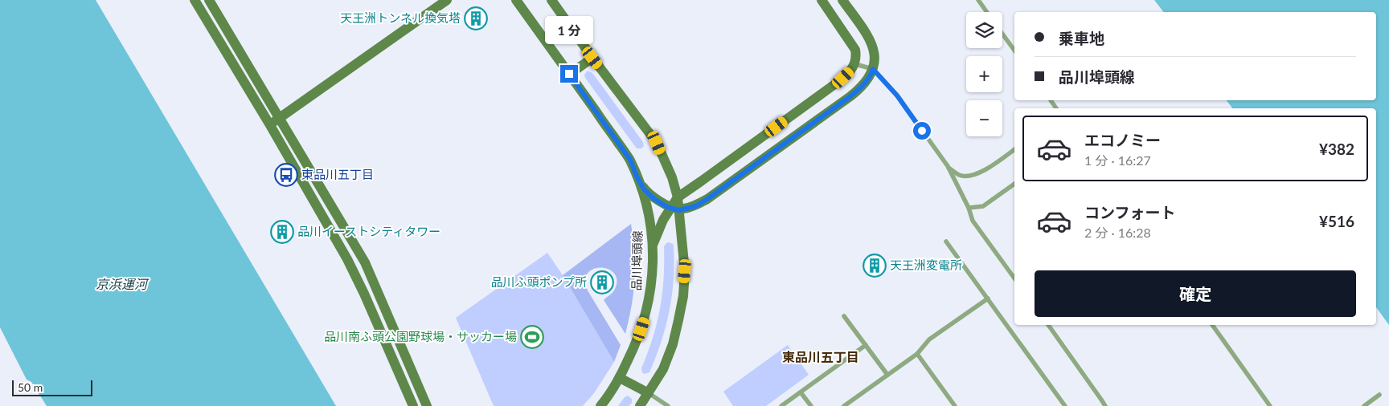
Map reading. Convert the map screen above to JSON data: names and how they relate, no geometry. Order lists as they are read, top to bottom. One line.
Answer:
{"streets":{"street":["品川埠頭線"]},"districts":["東品川五丁目"],"water":["京浜運河"],"places":{"building":["天王洲トンネル換気塔","品川イーストシティタワー","天王洲変電所","品川ふ頭ポンプ所"],"bus stop":["東品川五丁目"],"sports":["品川南ふ頭公園野球場・サッカー場"]},"scale_bar":"50 m","page":{"map_buttons":["+","−"],"banner":["乗車地","品川埠頭線"],"bubble":"1 分","list":[{"name":"エコノミー","note":"1 分 · 16:27","value":"¥382"},{"name":"コンフォート","note":"2 分 · 16:28","value":"¥516"}],"buttons":"確定","scale":"50 m"}}
